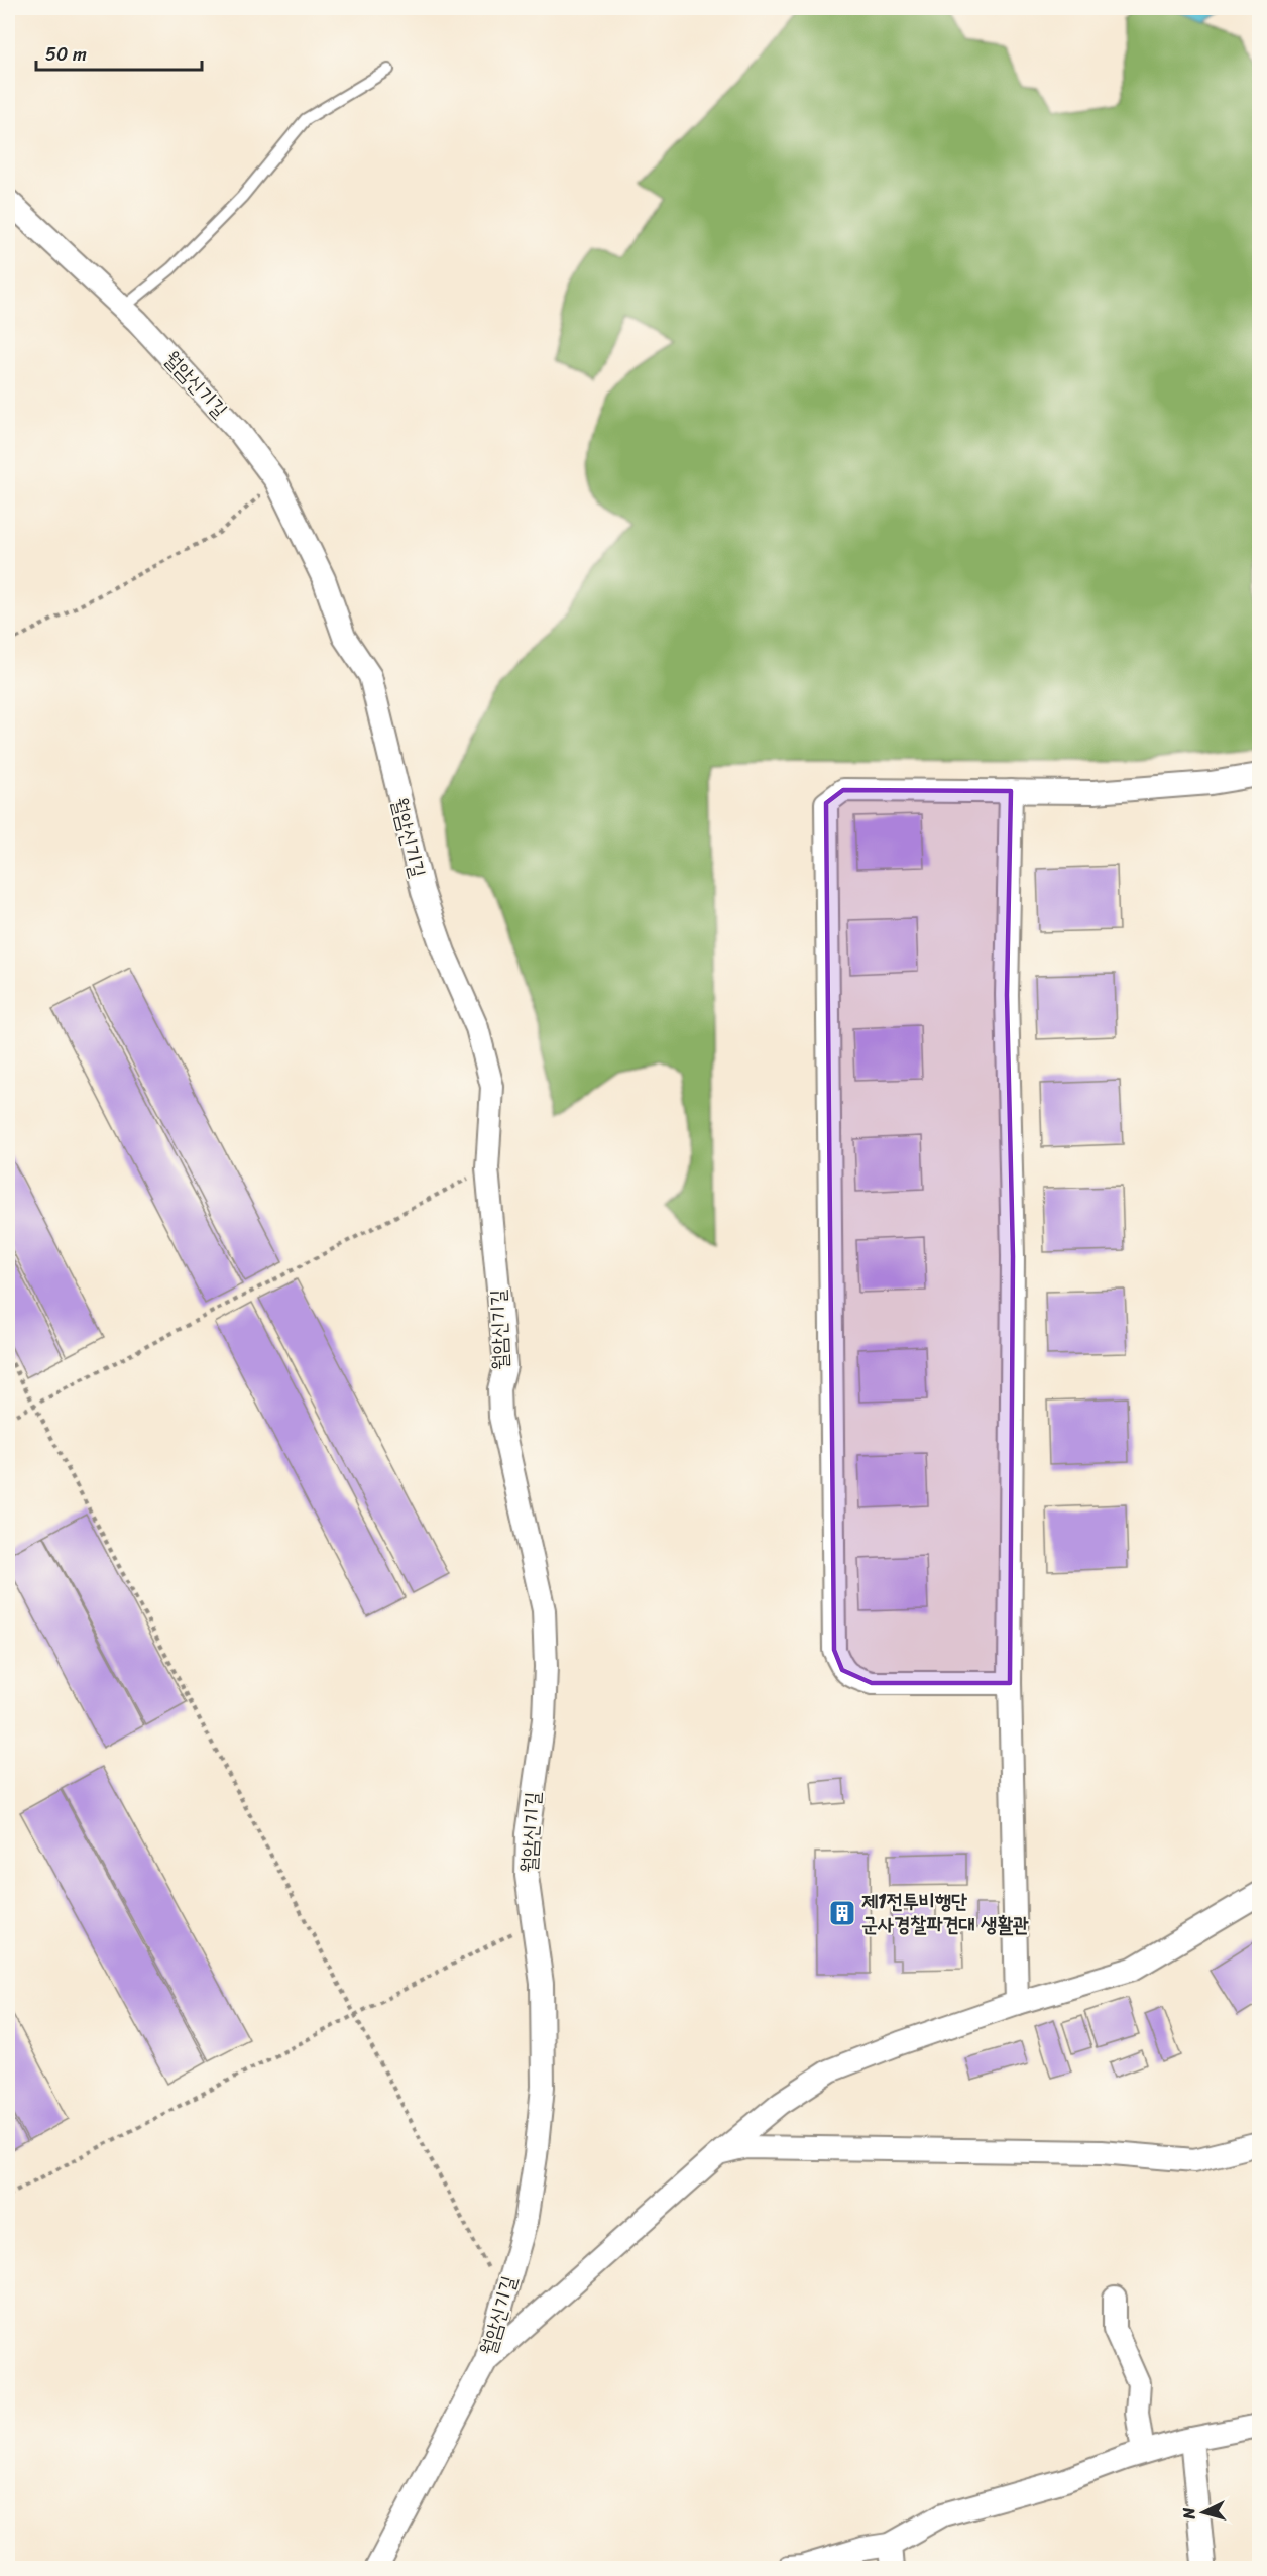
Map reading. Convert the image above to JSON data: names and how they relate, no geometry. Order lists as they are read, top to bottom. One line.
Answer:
{"streets":{"street":["월암신기길"]},"places":{"building":["제1전투비행단 군사경찰파견대 생활관"]},"scale_bar":"50 m","north":"left"}
